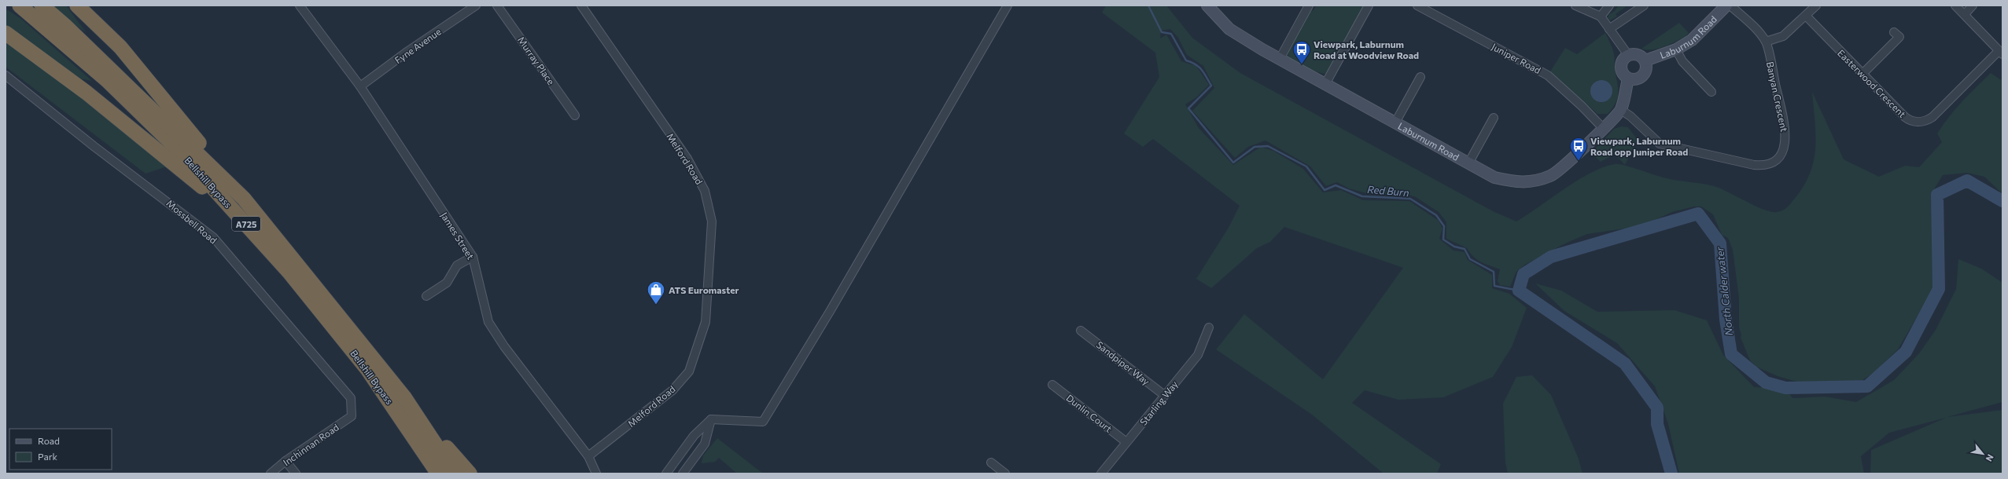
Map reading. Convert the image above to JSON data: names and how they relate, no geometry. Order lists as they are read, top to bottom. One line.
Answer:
{"streets":{"highway":["Bellshill Bypass","A725"],"street":["Laburnum Road","Fyne Avenue","Juniper Road","Murray Place","Easterwood Crescent","Banyan Crescent","Melford Road","Mossbell Road","James Street","Sandpiper Way","Starling Way","Dunlin Court","Inchinnan Road"]},"crossings":[["Laburnum Road","Juniper Road"],["Laburnum Road","Banyan Crescent"],["Fyne Avenue","James Street"],["Melford Road","James Street"],["Bellshill Bypass","A725"],["Mossbell Road","Inchinnan Road"],["Sandpiper Way","Starling Way"],["Starling Way","Dunlin Court"]],"water":["Red Burn","North Calder water"],"places":{"bus stop":["Viewpark, Laburnum Road at Woodview Road","Viewpark, Laburnum Road opp Juniper Road"],"shop":["ATS Euromaster"]},"legend":["Road","Park"],"north":"bottom right"}
